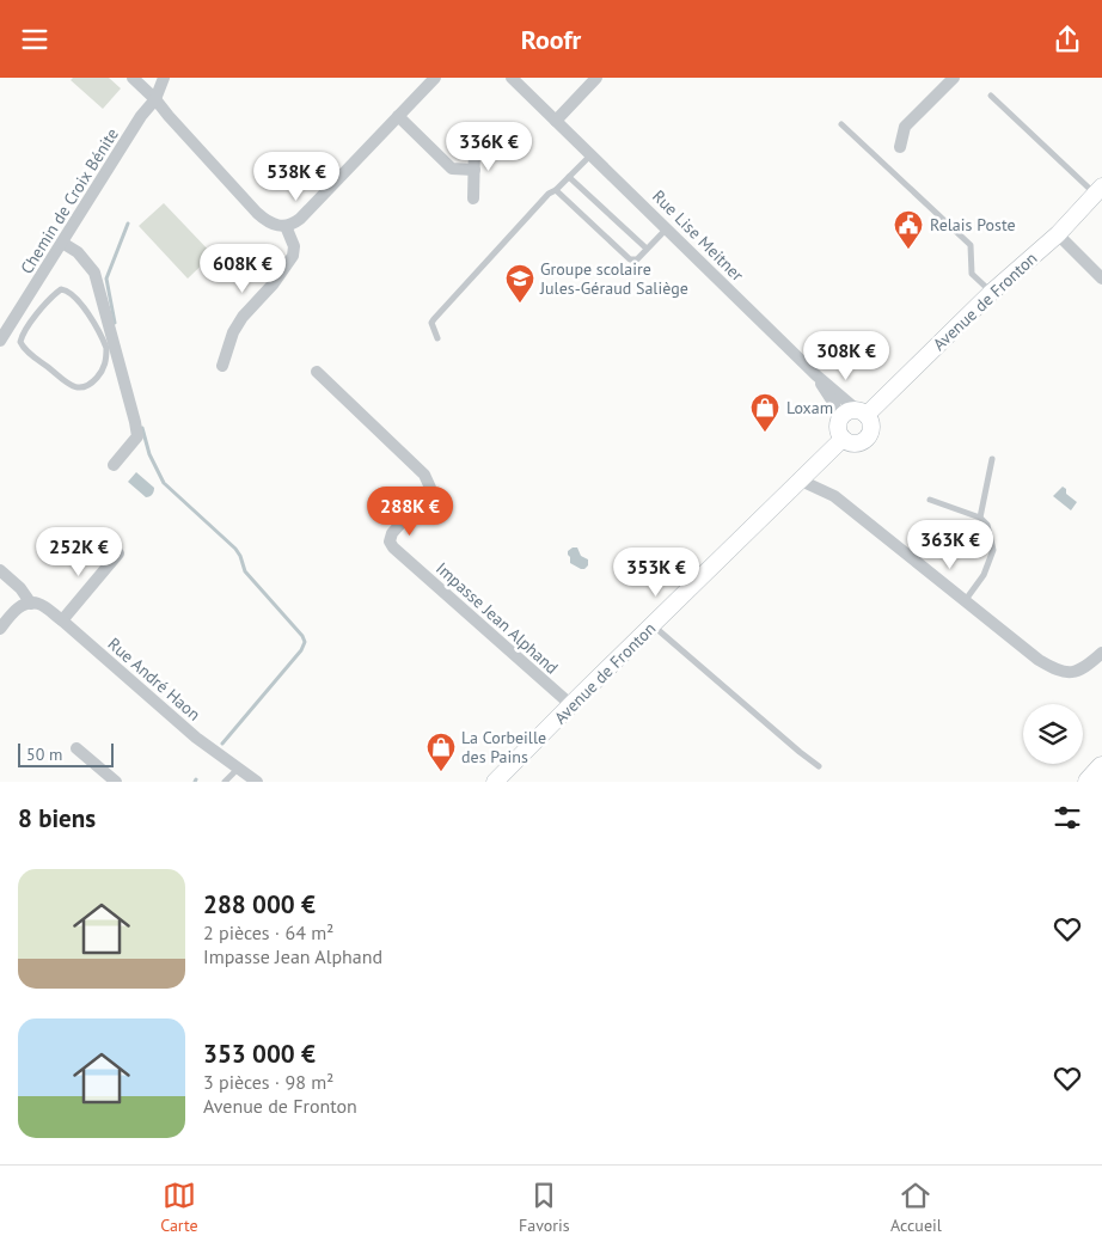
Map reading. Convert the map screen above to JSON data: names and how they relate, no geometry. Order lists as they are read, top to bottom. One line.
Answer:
{"streets":{"main road":["Avenue de Fronton"],"street":["Chemin de Croix Bénite","Rue Lise Meitner","Impasse Jean Alphand","Rue André Haon"]},"crossings":[["Rue Lise Meitner","Avenue de Fronton"],["Avenue de Fronton","Impasse Jean Alphand"]],"places":{"public building":["Relais Poste"],"school or university":["Groupe scolaire Jules-Géraud Saliège"],"shop":["Loxam","La Corbeille des Pains"]},"scale_bar":"50 m","page":{"header":"Roofr","price":["336K €","538K €","608K €","308K €","288K €","363K €","252K €","353K €"],"scale":"50 m","heading":"8 biens","list":[{"name":"288 000 €","note":"2 pièces · 64 m² · Impasse Jean Alphand"},{"name":"353 000 €","note":"3 pièces · 98 m² · Avenue de Fronton"}],"tabs":["Carte","Favoris","Accueil"]}}
